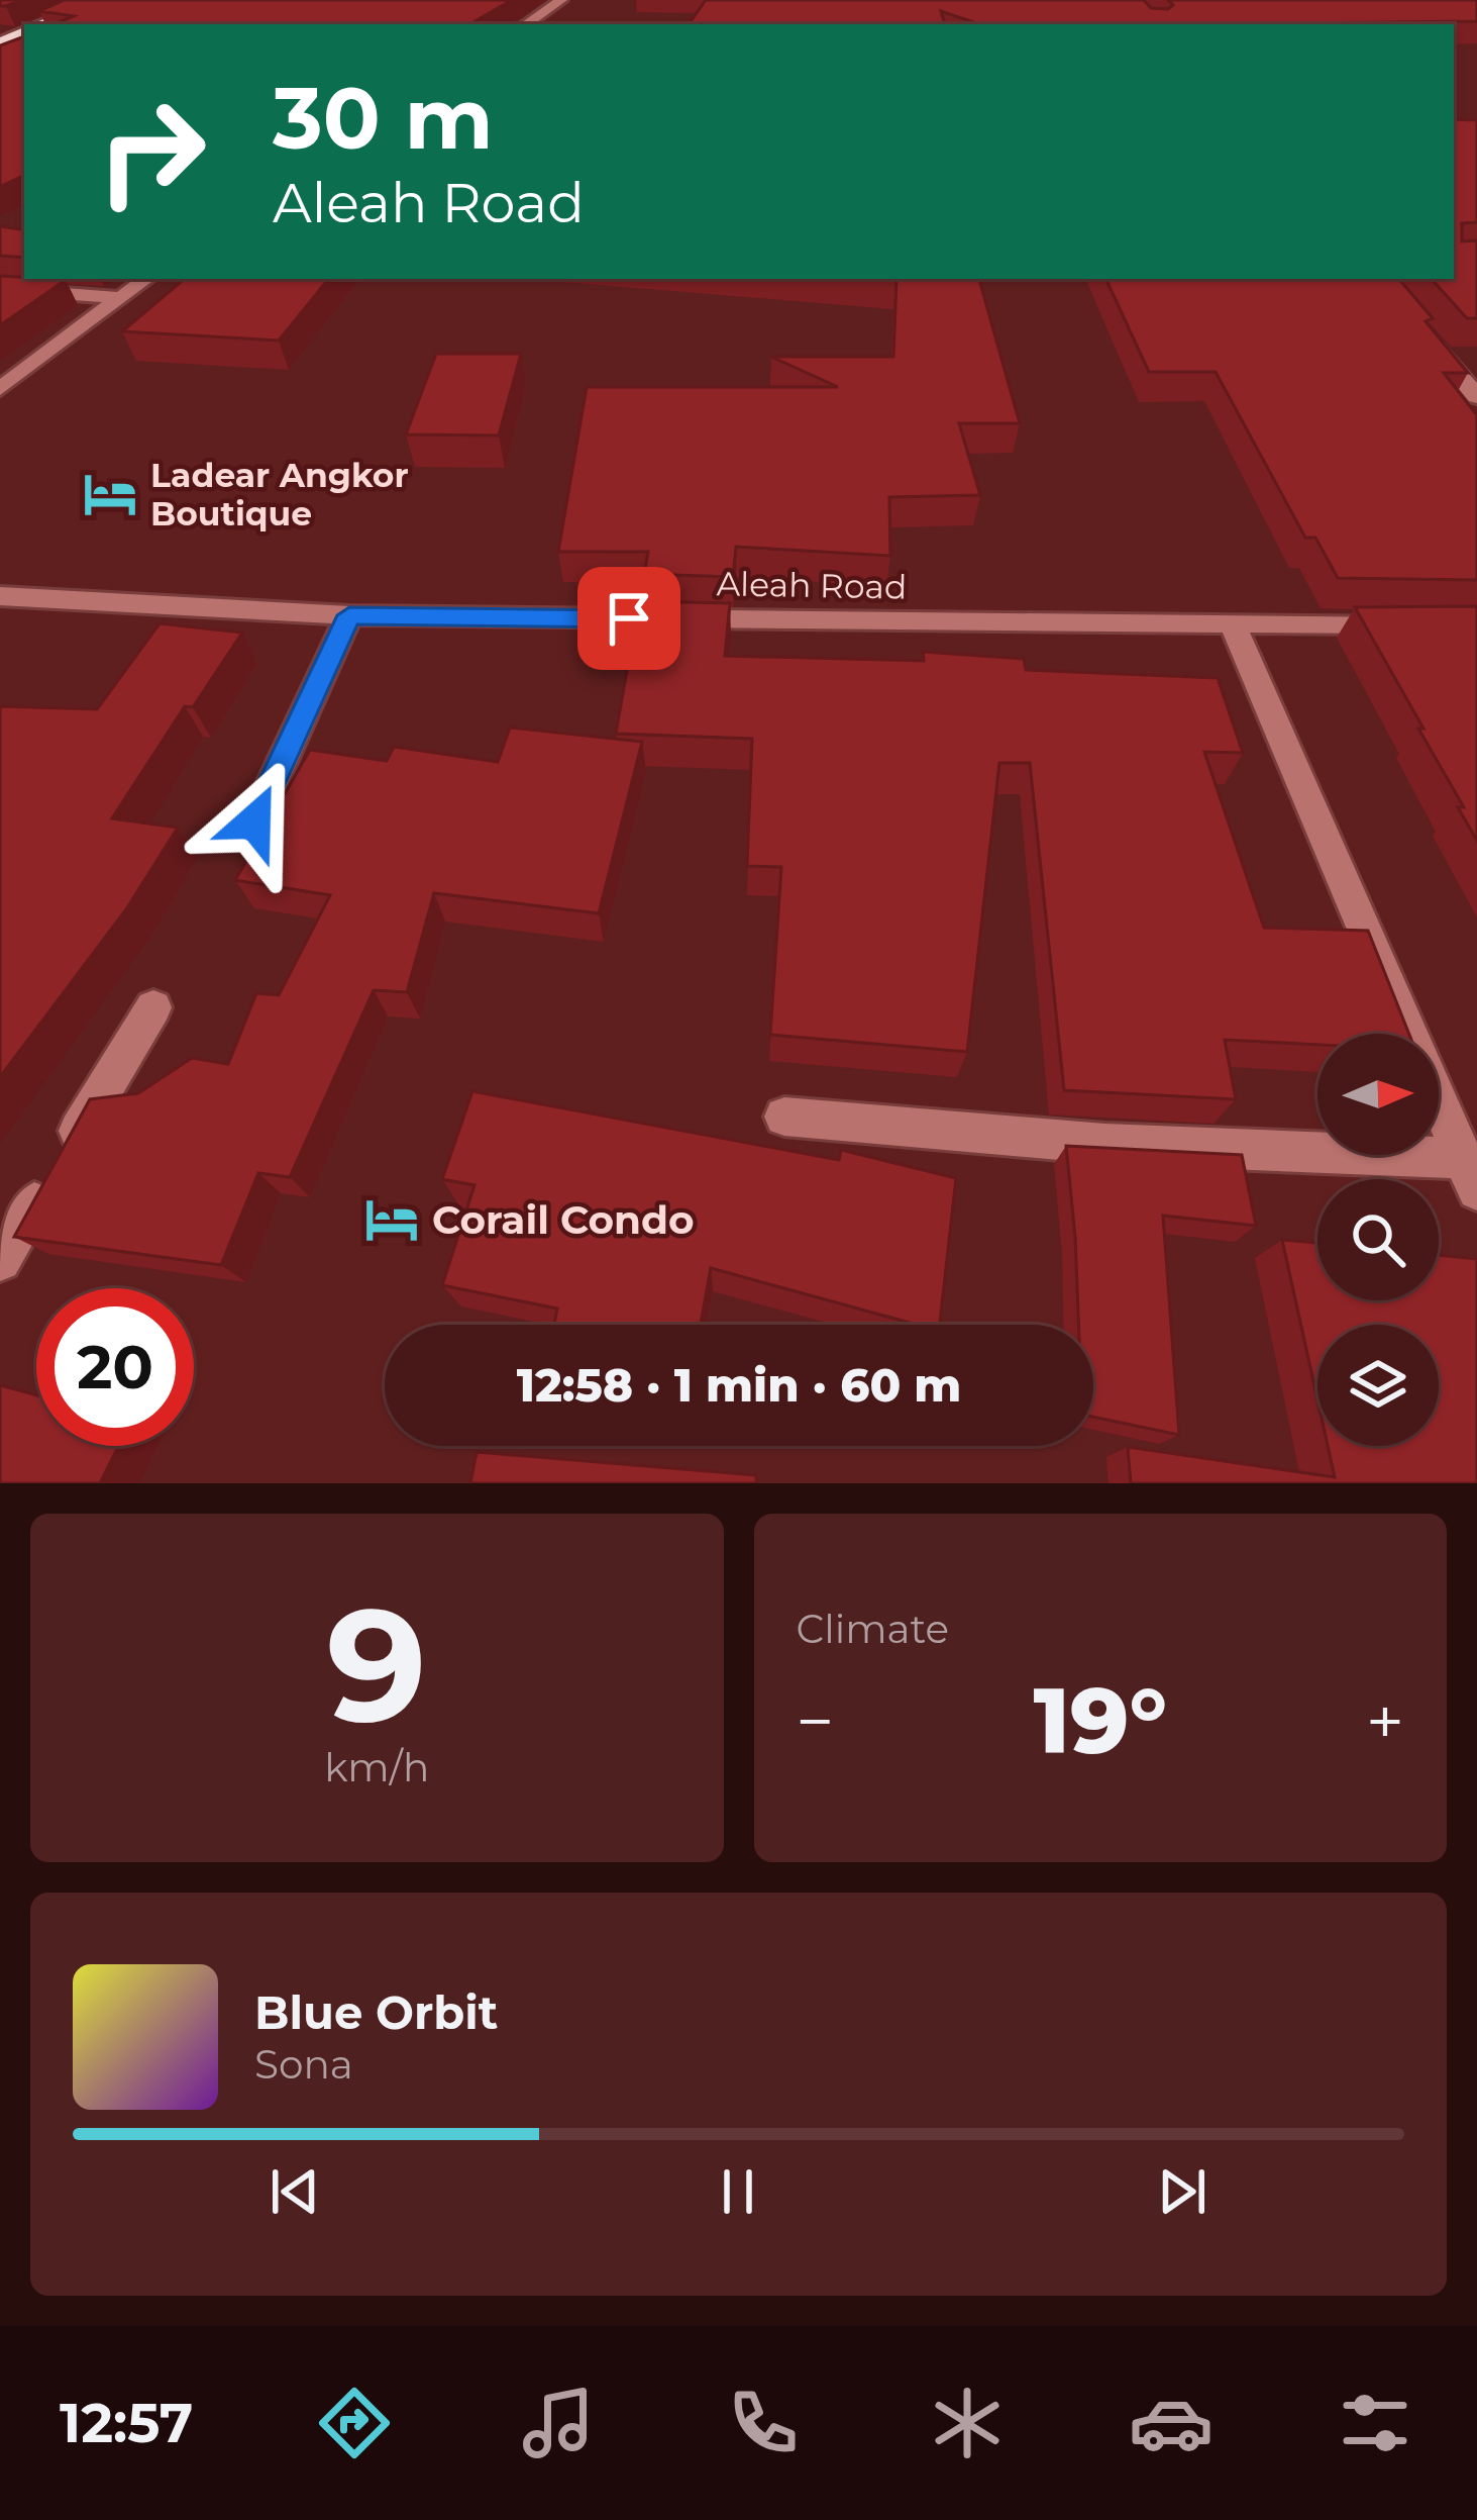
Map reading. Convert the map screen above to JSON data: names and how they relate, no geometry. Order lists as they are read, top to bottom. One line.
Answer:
{"streets":{"street":["Aleah Road"]},"places":{"hotel":["Ladear Angkor Boutique","Corail Condo"]},"north":"right","page":{"turn":["30 m","Aleah Road"],"limit":"20","trip":"12:58 · 1 min · 60 m","tile":[["9","km/h"],"Climate"],"heat":["−","19°","+"],"song":["Blue Orbit","Sona"],"tabs":"12:57"}}
